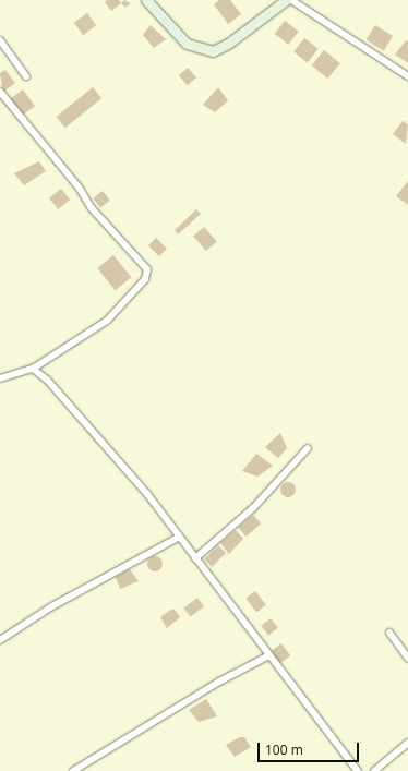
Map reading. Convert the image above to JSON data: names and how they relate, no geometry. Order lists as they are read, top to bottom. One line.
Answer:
{"scale_bar":"100 m"}
